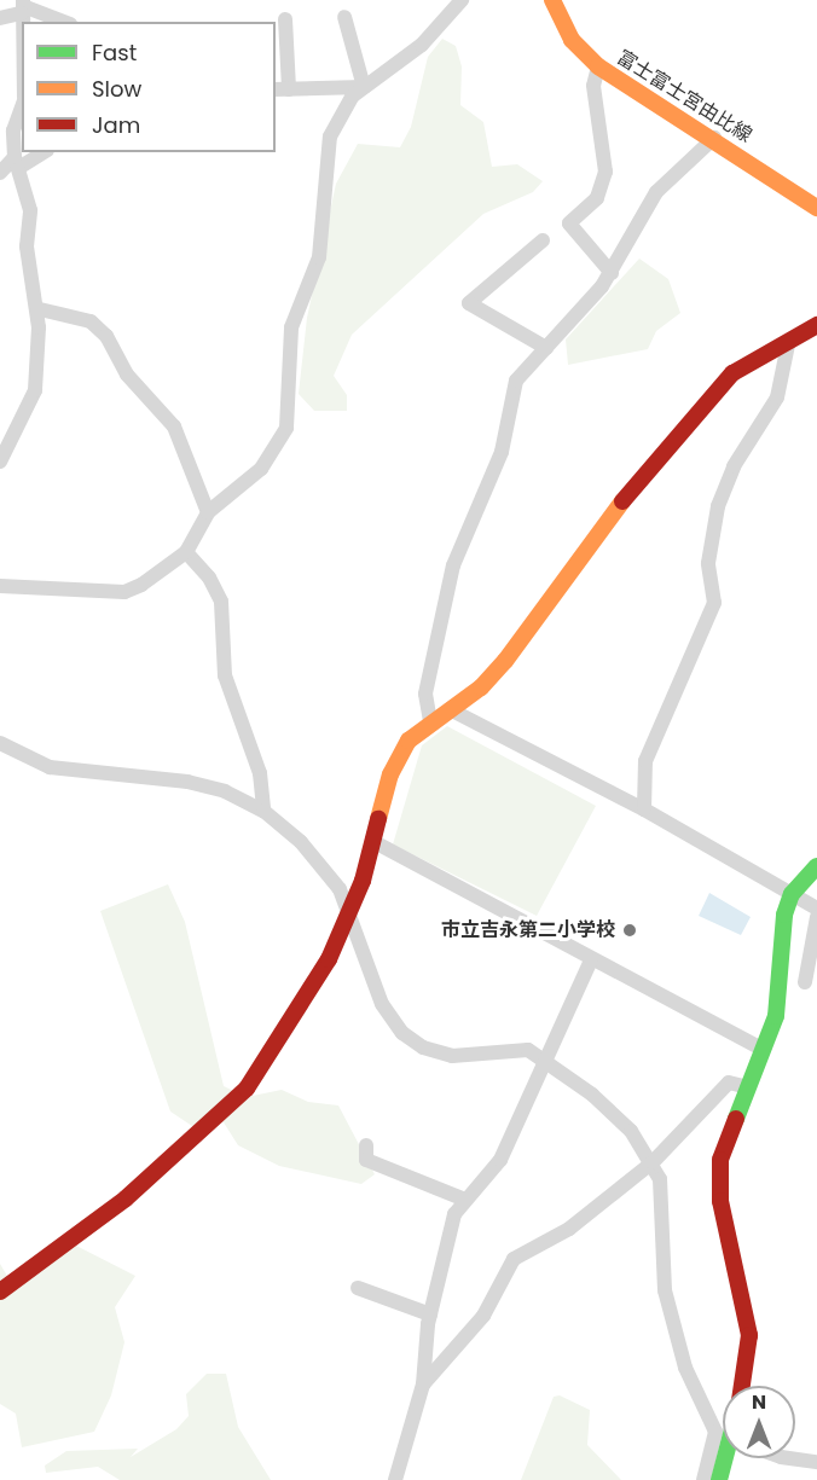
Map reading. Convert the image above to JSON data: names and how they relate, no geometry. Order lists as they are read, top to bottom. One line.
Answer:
{"streets":{"street":["富士富士宮由比線"]},"places":["市立吉永第二小学校"],"legend":["Fast","Slow","Jam"],"north":"top"}
